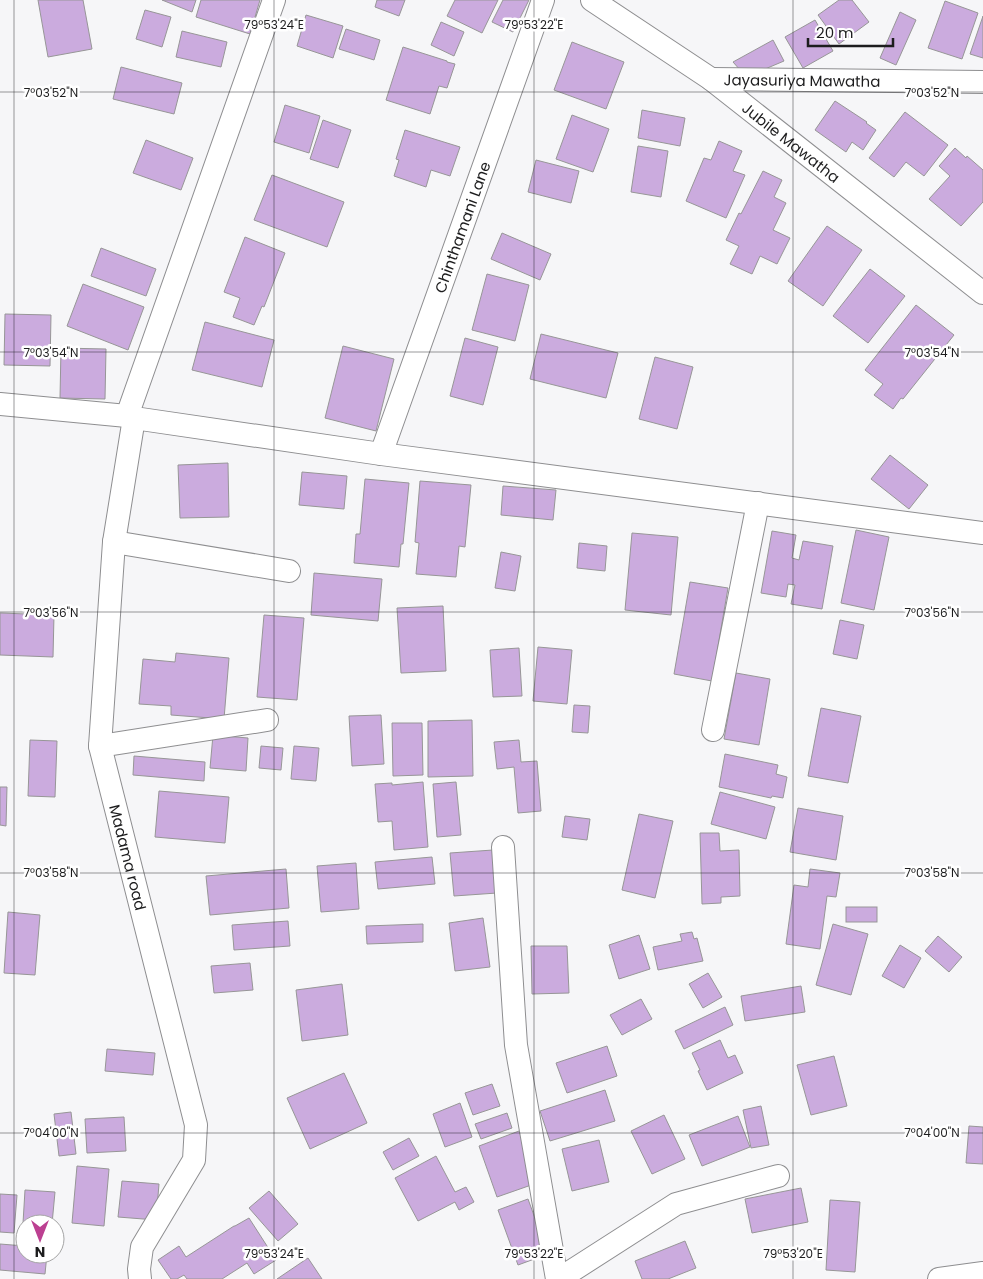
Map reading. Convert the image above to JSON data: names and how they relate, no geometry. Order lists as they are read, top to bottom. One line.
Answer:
{"streets":{"street":["Jayasuriya Mawatha","Jubile Mawatha","Chinthamani Lane","Madama road"]},"crossings":[["Jayasuriya Mawatha","Jubile Mawatha"]],"scale_bar":"20 m","north":"bottom","coordinates":["79°53'24\"E","79°53'22\"E","7°03'52\"N","7°03'54\"N","7°03'56\"N","7°03'58\"N","7°04'00\"N","79°53'20\"E"]}
